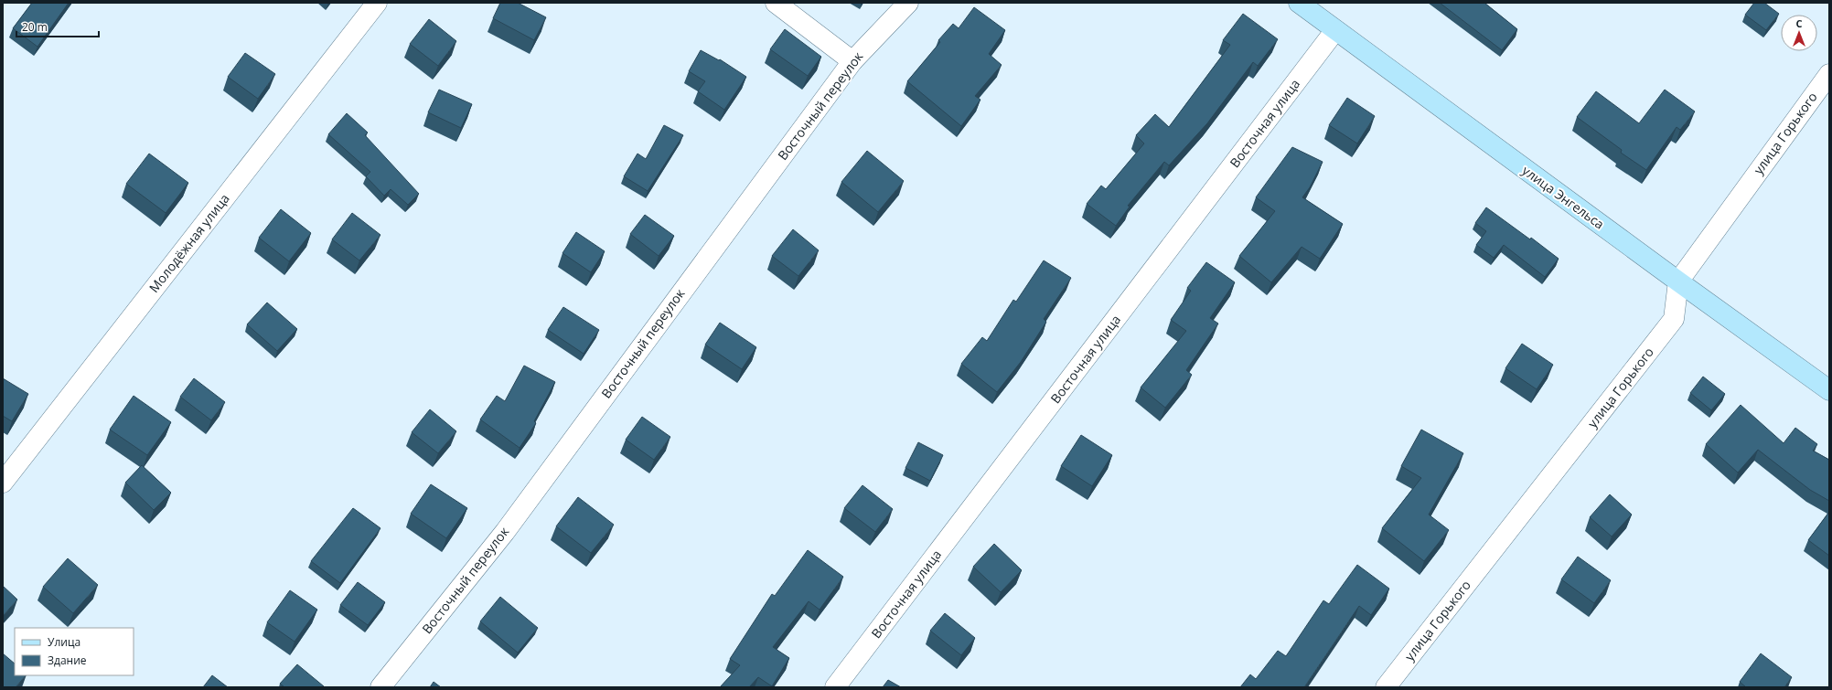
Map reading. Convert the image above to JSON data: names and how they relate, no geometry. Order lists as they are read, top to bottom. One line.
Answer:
{"streets":{"street":["Восточный переулок","Восточная улица","улица Горького","улица Энгельса","Молодёжная улица"]},"crossings":[["Восточная улица","улица Энгельса"],["улица Горького","улица Энгельса"]],"legend":["Улица","Здание"],"scale_bar":"20 m","north":"top"}
